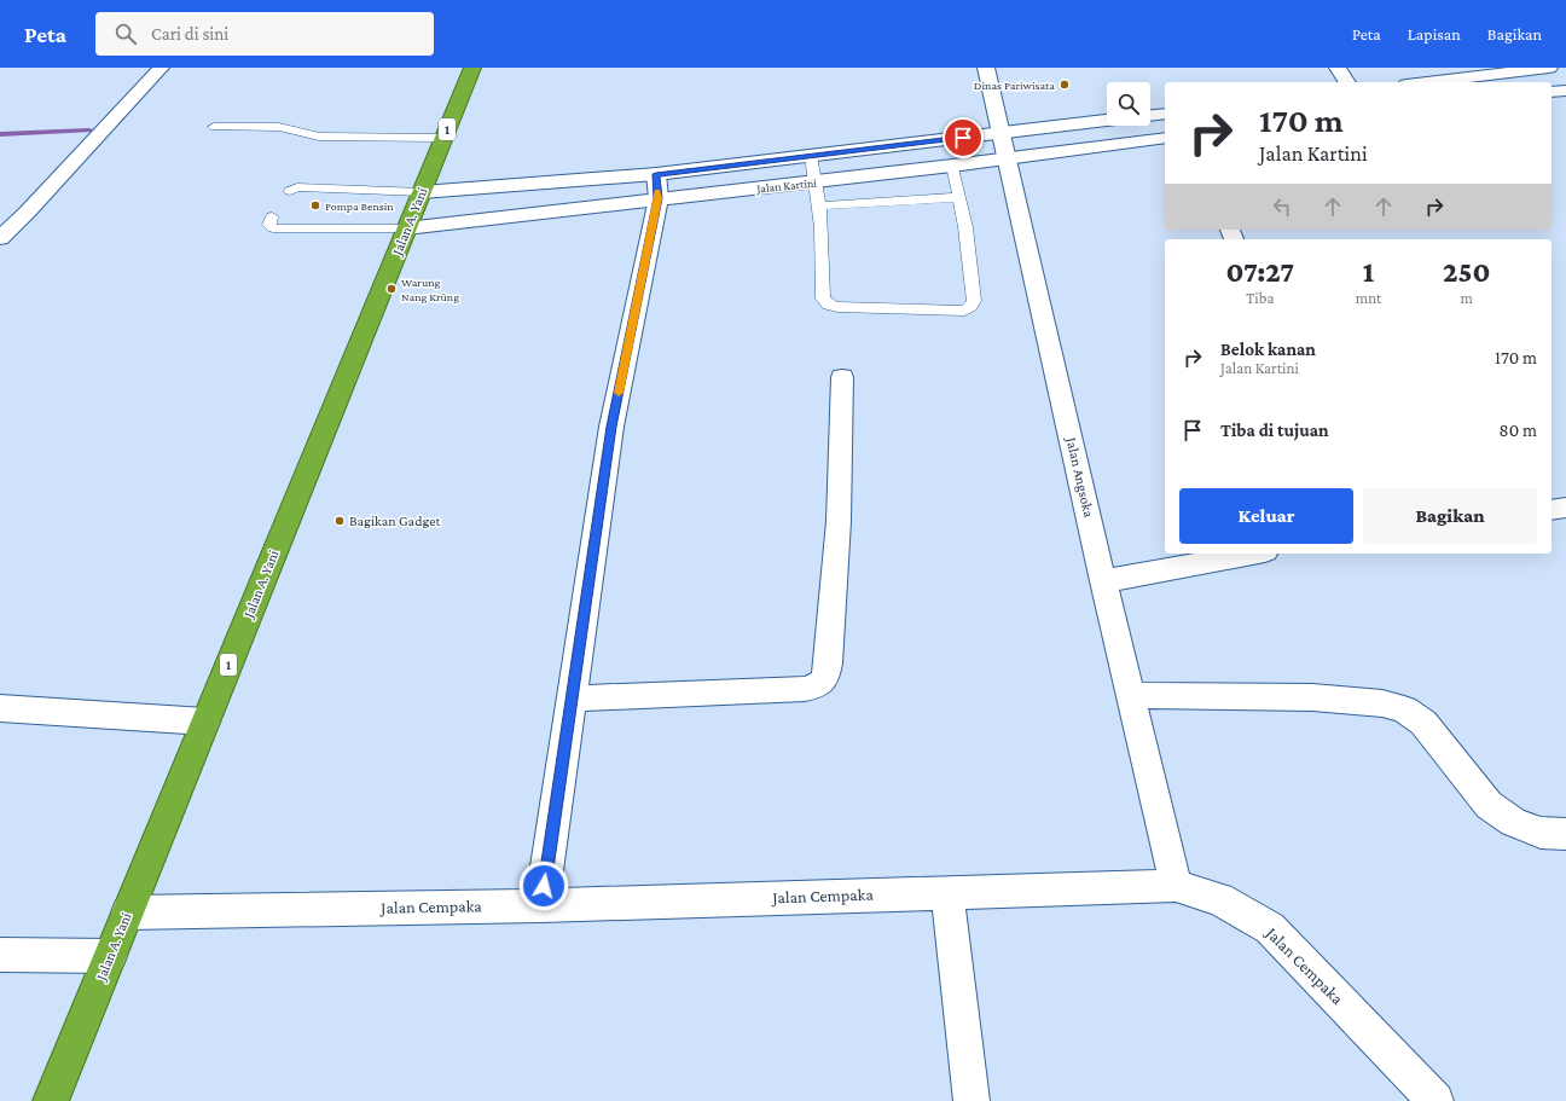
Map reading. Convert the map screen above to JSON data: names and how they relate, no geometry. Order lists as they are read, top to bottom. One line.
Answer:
{"streets":{"highway":["1","Jalan A. Yani"],"street":["Jalan Kartini","Jalan Angsoka","Jalan Cempaka"]},"crossings":[["Jalan Kartini","Jalan A. Yani"],["Jalan Kartini","Jalan Angsoka"],["Jalan A. Yani","Jalan Cempaka"],["Jalan Angsoka","Jalan Cempaka"]],"places":["Dinas Pariwisata","Pompa Bensin","Warung Nang Krüng","Bagikan Gadget"],"page":{"header":"Peta","search":"Cari di sini","nav":["Peta","Lapisan","Bagikan"],"turn":["170 m","Jalan Kartini"],"eta":["07:27","Tiba","1","mnt","250","m"],"list":[{"name":"Belok kanan","note":"Jalan Kartini","value":"170 m"},{"name":"Tiba di tujuan","value":"80 m"}],"buttons":["Keluar","Bagikan"]}}
